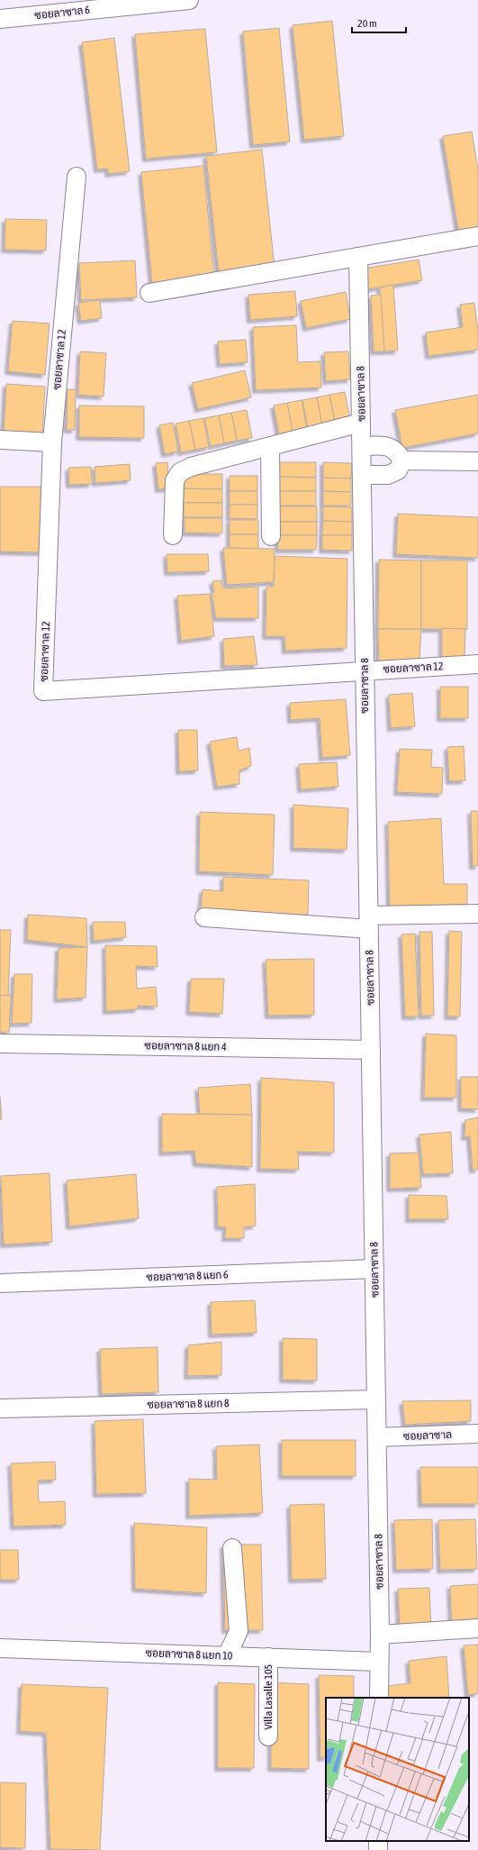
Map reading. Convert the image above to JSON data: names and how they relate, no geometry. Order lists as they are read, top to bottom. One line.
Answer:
{"streets":{"street":["ซอยลาซาล 6","ซอยลาซาล 12","ซอยลาซาล 8","ซอยลาซาล 8 แยก 4","ซอยลาซาล 8 แยก 6","ซอยลาซาล 8 แยก 8","ซอยลาซาล","ซอยลาซาล 8 แยก 10","Villa Lasalle 105"]},"crossings":[["ซอยลาซาล 12","ซอยลาซาล 8"],["ซอยลาซาล 8","ซอยลาซาล 8 แยก 4"],["ซอยลาซาล 8","ซอยลาซาล 8 แยก 6"],["ซอยลาซาล 8","ซอยลาซาล 8 แยก 8"],["ซอยลาซาล 8","ซอยลาซาล"],["ซอยลาซาล 8","ซอยลาซาล 8 แยก 10"],["ซอยลาซาล 8 แยก 10","Villa Lasalle 105"]],"scale_bar":"20 m"}
